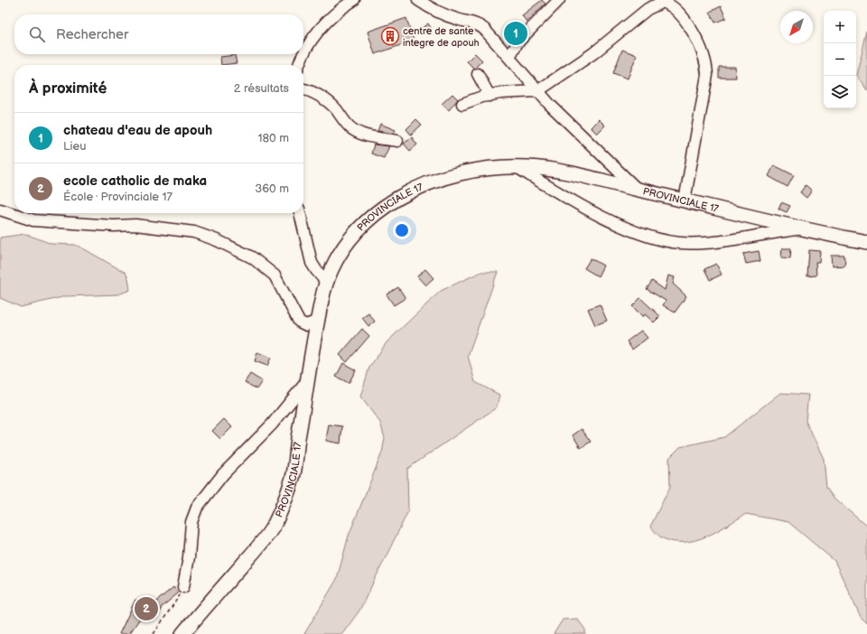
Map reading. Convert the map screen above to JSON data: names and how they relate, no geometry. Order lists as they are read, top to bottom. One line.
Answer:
{"streets":{"main road":["PROVINCIALE 17"]},"places":{"building":["centre de sante integre de apouh"]},"north":"bottom left","page":{"map_buttons":["+","−"],"search":"Rechercher","pins":["1","2"],"heading":["À proximité","2 résultats"],"list":[{"mark":"1","name":"chateau d'eau de apouh","note":"Lieu","value":"180 m"},{"mark":"2","name":"ecole catholic de maka","note":"École · Provinciale 17","value":"360 m"}]}}
